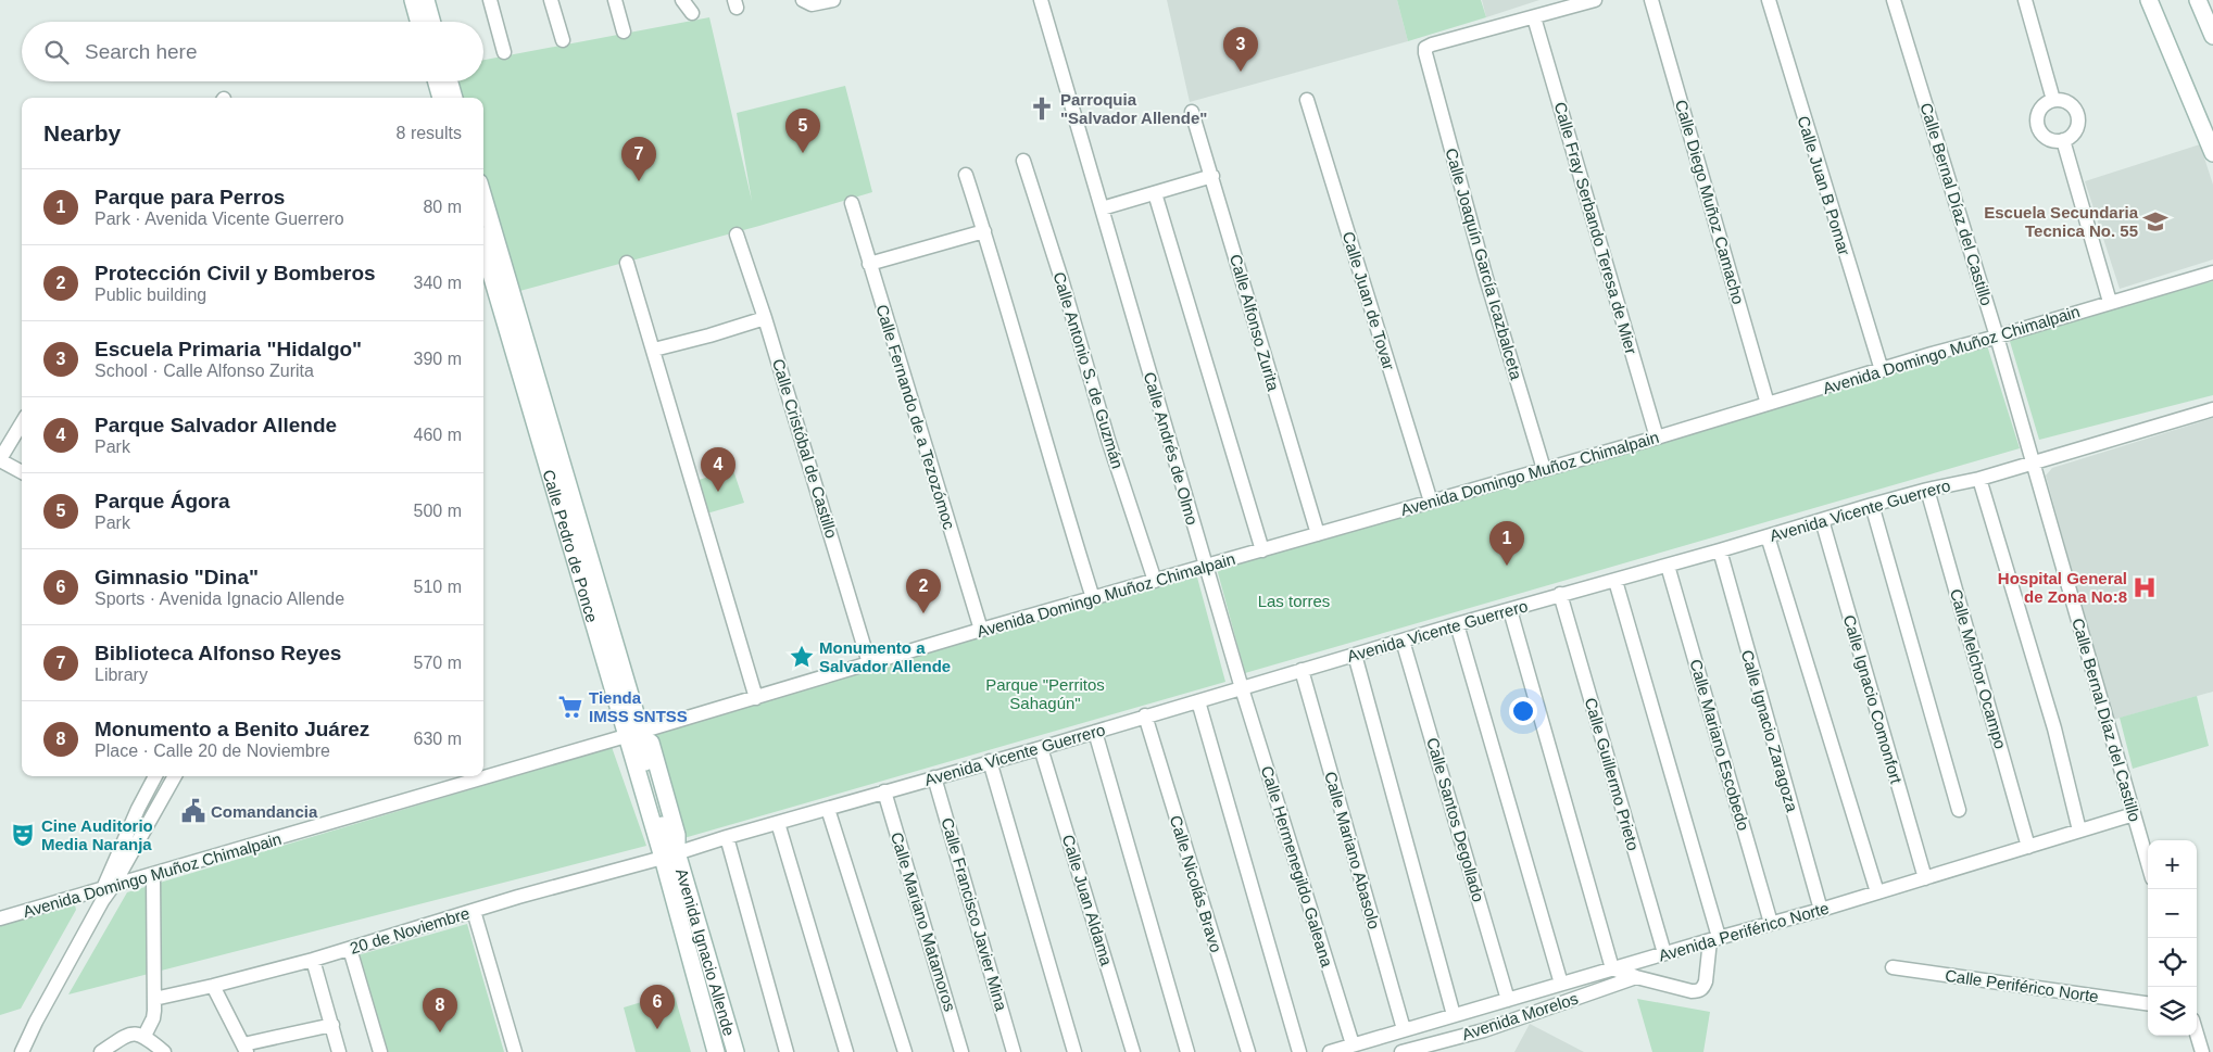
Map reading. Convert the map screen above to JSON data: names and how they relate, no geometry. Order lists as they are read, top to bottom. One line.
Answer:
{"streets":{"street":["Calle Juan B Pomar","Calle Diego Muñoz Camacho","Calle Bernal Díaz del Castillo","Calle Fray Serbando Teresa de Mier","Calle Joaquín García Icazbalceta","Calle Juan de Tovar","Calle Alfonso Zurita","Avenida Domingo Muñoz Chimalpain","Calle Antonio S. de Guzmán","Calle Fernando de a Tezozómoc","Calle Cristóbal de Castillo","Calle Andrés de Olmo","Avenida Vicente Guerrero","Calle Pedro de Ponce","Calle Melchor Ocampo","Calle Ignacio Comonfort","Calle Ignacio Zaragoza","Calle Mariano Escobedo","Calle Guillermo Prieto","Calle Santos Degollado","Calle Mariano Abasolo","Calle Hermenegildo Galeana","Calle Nicolás Bravo","Calle Juan Aldama","Calle Francisco Javier Mina","Calle Mariano Matamoros","20 de Noviembre","Avenida Periférico Norte","Avenida Ignacio Allende","Calle Periférico Norte","Avenida Morelos"]},"crossings":[["Calle Juan B Pomar","Avenida Domingo Muñoz Chimalpain"],["Calle Diego Muñoz Camacho","Avenida Domingo Muñoz Chimalpain"],["Calle Bernal Díaz del Castillo","Avenida Domingo Muñoz Chimalpain"],["Calle Bernal Díaz del Castillo","Avenida Vicente Guerrero"],["Calle Bernal Díaz del Castillo","Avenida Periférico Norte"],["Calle Fray Serbando Teresa de Mier","Calle Joaquín García Icazbalceta"],["Calle Fray Serbando Teresa de Mier","Avenida Domingo Muñoz Chimalpain"],["Calle Joaquín García Icazbalceta","Avenida Domingo Muñoz Chimalpain"],["Calle Juan de Tovar","Avenida Domingo Muñoz Chimalpain"],["Calle Alfonso Zurita","Avenida Domingo Muñoz Chimalpain"],["Avenida Domingo Muñoz Chimalpain","Calle Antonio S. de Guzmán"],["Avenida Domingo Muñoz Chimalpain","Calle Fernando de a Tezozómoc"],["Avenida Domingo Muñoz Chimalpain","Calle Cristóbal de Castillo"],["Avenida Domingo Muñoz Chimalpain","Calle Andrés de Olmo"],["Avenida Domingo Muñoz Chimalpain","Calle Pedro de Ponce"],["Calle Andrés de Olmo","Avenida Vicente Guerrero"],["Calle Andrés de Olmo","Calle Hermenegildo Galeana"],["Avenida Vicente Guerrero","Calle Pedro de Ponce"],["Avenida Vicente Guerrero","Calle Melchor Ocampo"],["Avenida Vicente Guerrero","Calle Ignacio Comonfort"],["Avenida Vicente Guerrero","Calle Ignacio Zaragoza"],["Avenida Vicente Guerrero","Calle Mariano Escobedo"],["Avenida Vicente Guerrero","Calle Guillermo Prieto"],["Avenida Vicente Guerrero","Calle Santos Degollado"],["Avenida Vicente Guerrero","Calle Mariano Abasolo"],["Avenida Vicente Guerrero","Calle Hermenegildo Galeana"],["Avenida Vicente Guerrero","Calle Nicolás Bravo"],["Avenida Vicente Guerrero","Calle Juan Aldama"],["Avenida Vicente Guerrero","Calle Francisco Javier Mina"],["Avenida Vicente Guerrero","Calle Mariano Matamoros"],["Avenida Vicente Guerrero","20 de Noviembre"],["Avenida Vicente Guerrero","Avenida Ignacio Allende"],["Calle Pedro de Ponce","20 de Noviembre"],["Calle Pedro de Ponce","Avenida Ignacio Allende"],["Calle Melchor Ocampo","Avenida Periférico Norte"],["Calle Ignacio Comonfort","Avenida Periférico Norte"],["Calle Ignacio Zaragoza","Avenida Periférico Norte"],["Calle Mariano Escobedo","Avenida Periférico Norte"],["Calle Guillermo Prieto","Avenida Periférico Norte"],["Calle Santos Degollado","Avenida Periférico Norte"],["Calle Mariano Abasolo","Avenida Periférico Norte"],["Calle Hermenegildo Galeana","Avenida Periférico Norte"],["20 de Noviembre","Avenida Ignacio Allende"]],"parks":["Las torres","Parque \"Perritos Sahagún\""],"places":{"church":["Parroquia \"Salvador Allende\""],"school or university":["Escuela Secundaria Tecnica No. 55"],"hospital":["Hospital General de Zona No:8"],"place":["Monumento a Salvador Allende"],"supermarket":["Tienda IMSS SNTSS"],"public building":["Comandancia"],"theatre":["Cine Auditorio Media Naranja"]},"page":{"search":"Search here","pins":["3","5","7","4","1","2","6","8"],"heading":["Nearby","8 results"],"list":[{"mark":"1","name":"Parque para Perros","note":"Park · Avenida Vicente Guerrero","value":"80 m"},{"mark":"2","name":"Protección Civil y Bomberos","note":"Public building","value":"340 m"},{"mark":"3","name":"Escuela Primaria \"Hidalgo\"","note":"School · Calle Alfonso Zurita","value":"390 m"},{"mark":"4","name":"Parque Salvador Allende","note":"Park","value":"460 m"},{"mark":"5","name":"Parque Ágora","note":"Park","value":"500 m"},{"mark":"6","name":"Gimnasio \"Dina\"","note":"Sports · Avenida Ignacio Allende","value":"510 m"},{"mark":"7","name":"Biblioteca Alfonso Reyes","note":"Library","value":"570 m"},{"mark":"8","name":"Monumento a Benito Juárez","note":"Place · Calle 20 de Noviembre","value":"630 m"}],"map_buttons":["+","−"]}}
